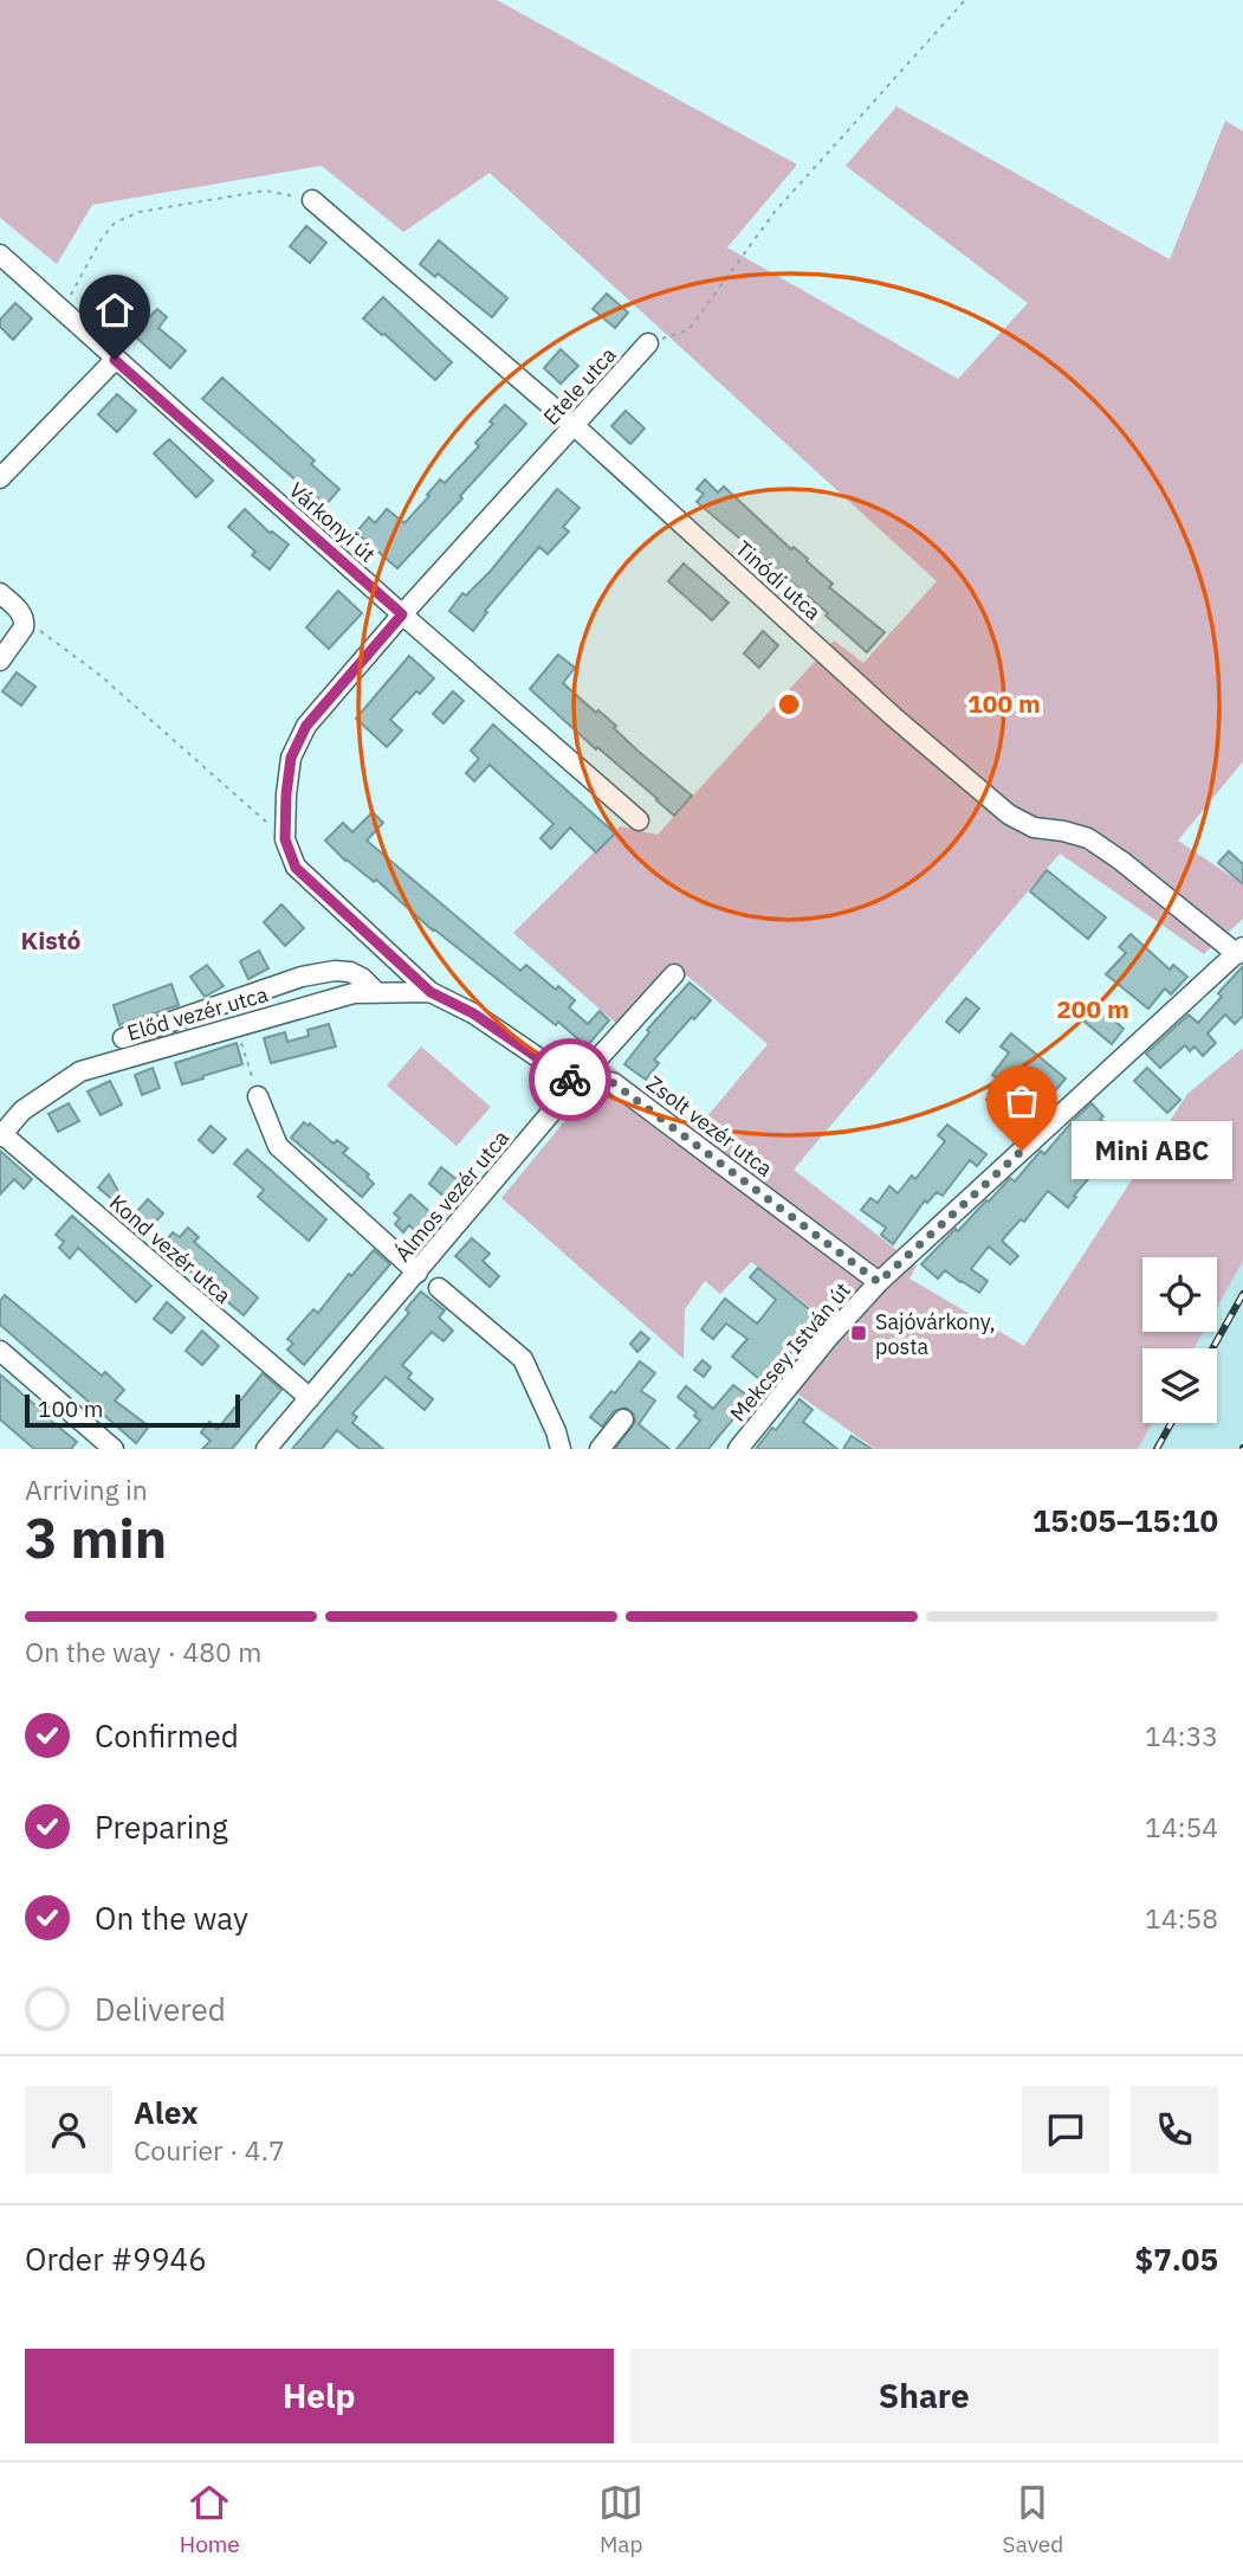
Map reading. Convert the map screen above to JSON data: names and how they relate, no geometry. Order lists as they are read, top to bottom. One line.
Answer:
{"streets":{"street":["Etele utca","Várkonyi út","Tinódi utca","Előd vezér utca","Zsolt vezér utca","Álmos vezér utca","Kond vezér utca","Mekcsey István út"]},"crossings":[["Etele utca","Várkonyi út"],["Etele utca","Tinódi utca"],["Tinódi utca","Mekcsey István út"],["Előd vezér utca","Kond vezér utca"],["Zsolt vezér utca","Álmos vezér utca"],["Zsolt vezér utca","Mekcsey István út"],["Álmos vezér utca","Kond vezér utca"]],"districts":["Kistó"],"places":{"other":["Mini ABC"],"transit":["Sajóvárkony, posta"]},"scale_bar":"100 m","page":{"bubble":"Mini ABC","scale":"100 m","heading":["3 min","Arriving in","15:05–15:10"],"panel":["Alex","Courier · 4.7","Order #9946","$7.05"],"bar":"On the way · 480 m","list":[["Confirmed","14:33"],["Preparing","14:54"],["On the way","14:58"],"Delivered"],"buttons":["Help","Share"],"tabs":["Home","Map","Saved"]},"rings":["100 m","200 m"]}
